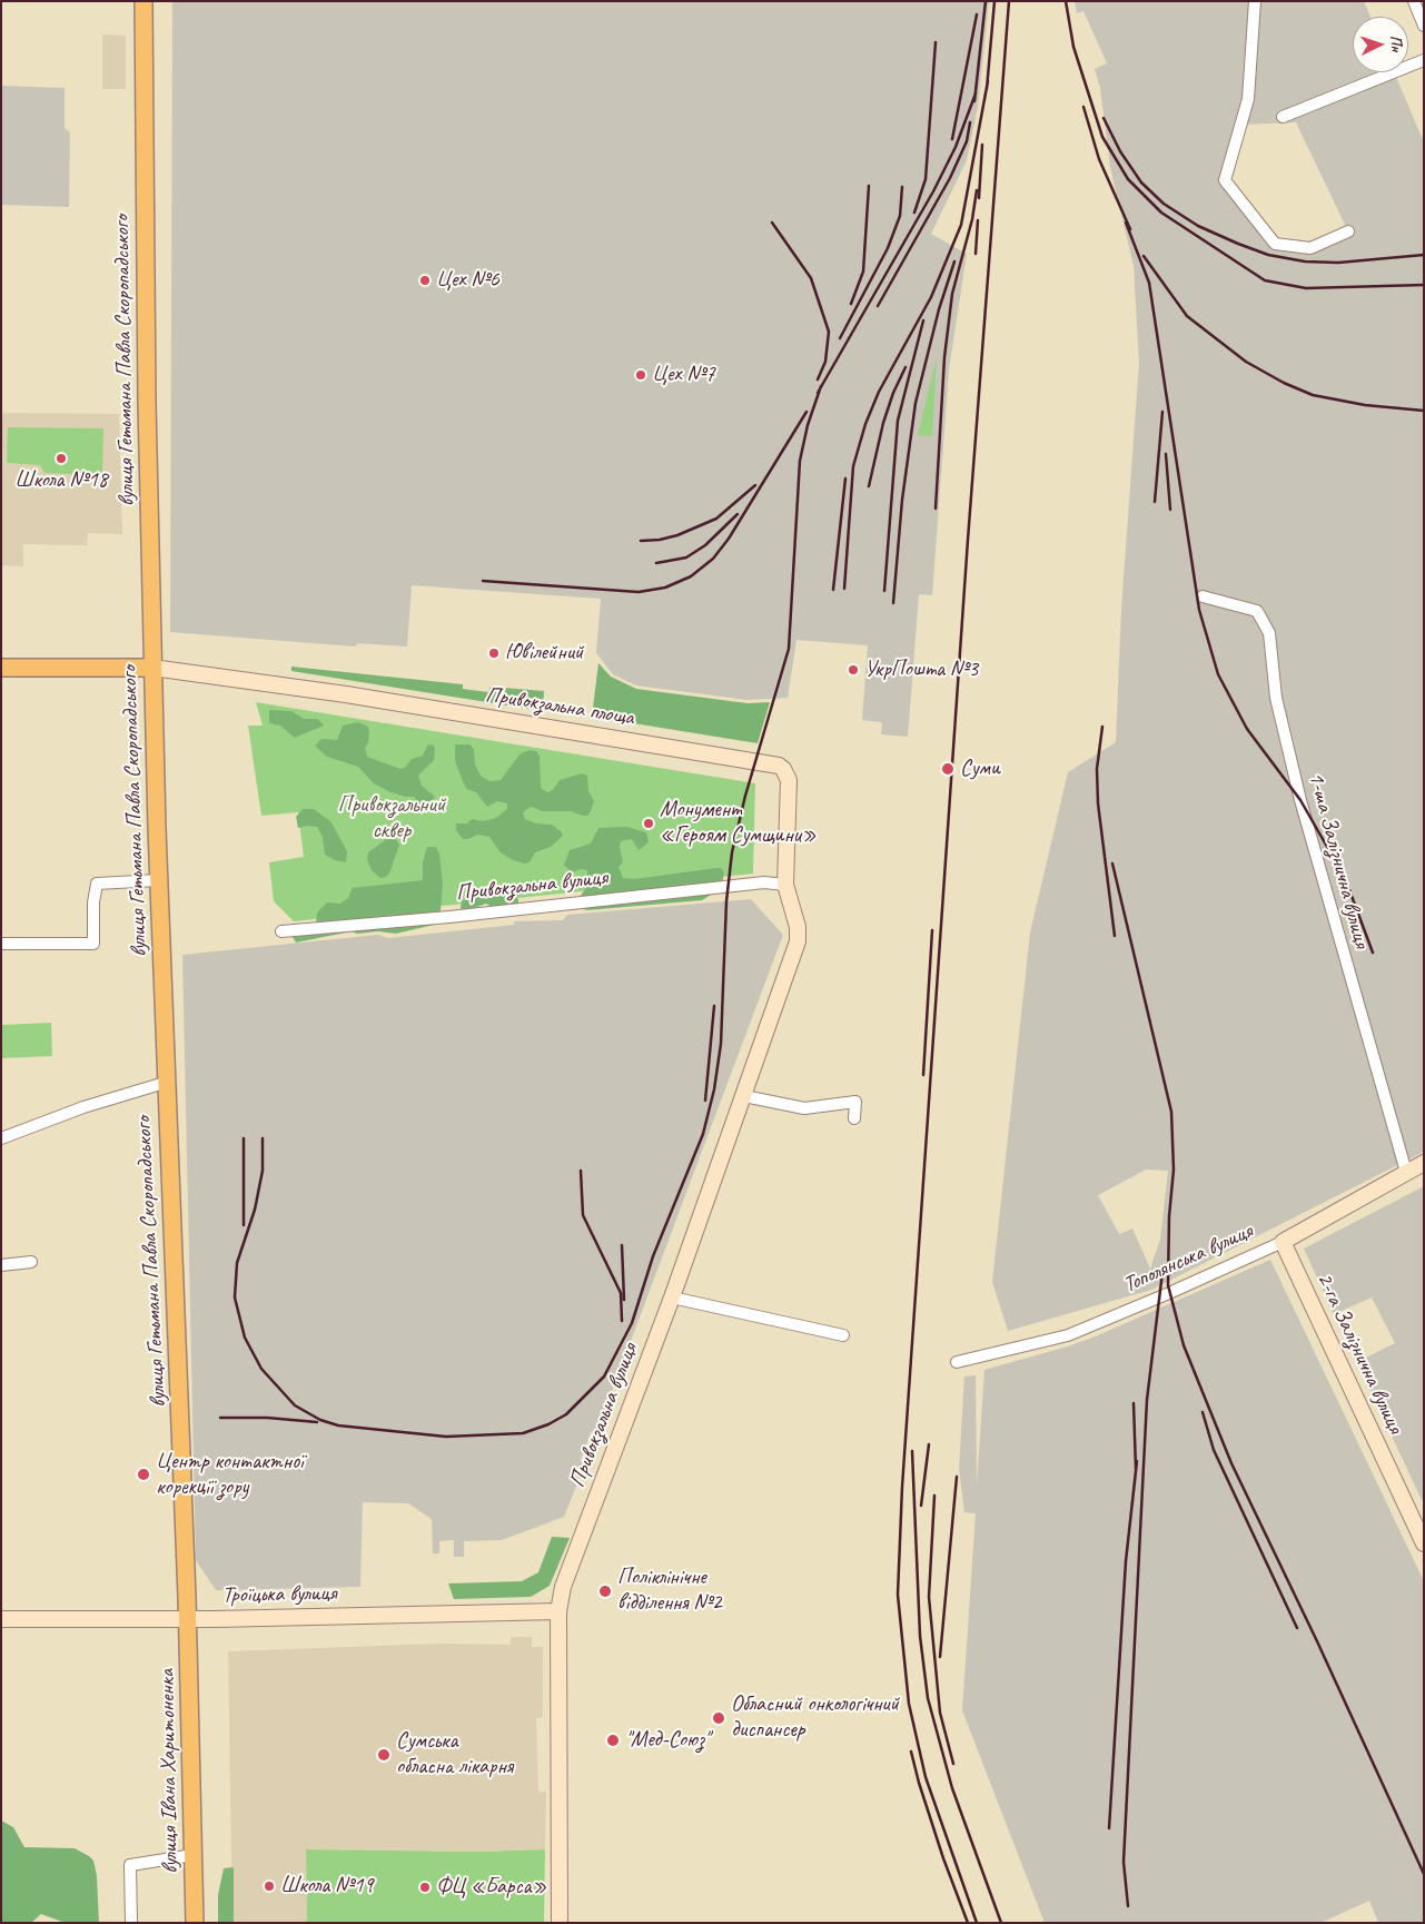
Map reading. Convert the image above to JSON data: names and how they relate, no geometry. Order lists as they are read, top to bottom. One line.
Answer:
{"streets":{"main road":["вулиця Гетьмана Павла Скоропадського","Привокзальна площа","Привокзальна вулиця","Тополянська вулиця","2-га Залізнична вулиця","Троїцька вулиця","вулиця Івана Харитоненка"],"street":["1-ша Залізнична вулиця"]},"crossings":[["вулиця Гетьмана Павла Скоропадського","Привокзальна площа"],["вулиця Гетьмана Павла Скоропадського","Троїцька вулиця"],["вулиця Гетьмана Павла Скоропадського","вулиця Івана Харитоненка"],["Привокзальна площа","Привокзальна вулиця"],["1-ша Залізнична вулиця","Тополянська вулиця"],["Привокзальна вулиця","Троїцька вулиця"],["Тополянська вулиця","2-га Залізнична вулиця"],["Троїцька вулиця","вулиця Івана Харитоненка"]],"parks":["Привокзальний сквер"],"places":["Цех №6","Цех №7","Школа №18","Ювілейний","УкрПошта №3","Суми","Монумент «Героям Сумщини»","Центр контактної корекції зору","Поліклінічне відділення №2","Обласний онкологічний диспансер","\"Мед-Союз\"","Сумська обласна лікарня","Школа №19","ФЦ «Барса»"],"north":"right"}
